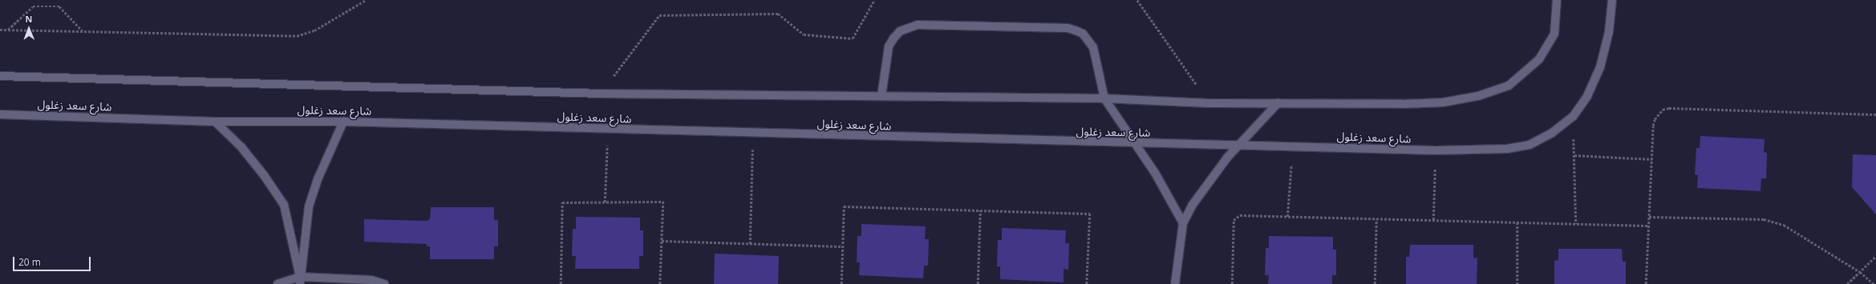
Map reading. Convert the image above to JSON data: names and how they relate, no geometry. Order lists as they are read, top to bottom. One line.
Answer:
{"streets":{"street":["شارع سعد زغلول"]},"scale_bar":"20 m","north":"top"}
